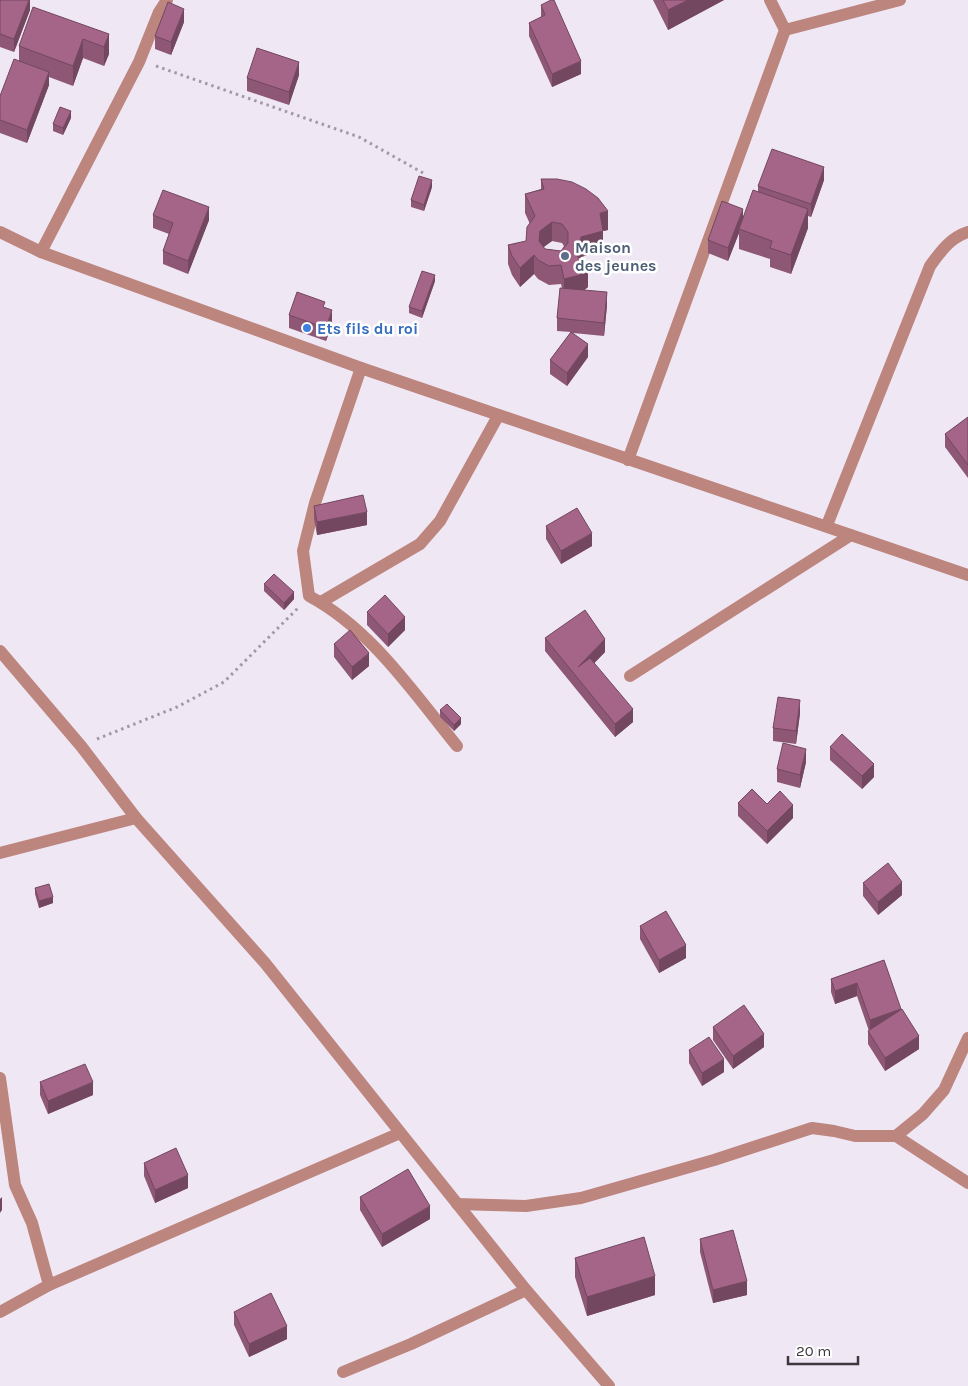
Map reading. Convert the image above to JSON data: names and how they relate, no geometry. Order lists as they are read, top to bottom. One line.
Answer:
{"places":["Maison des jeunes","Ets fils du roi"],"scale_bar":"20 m"}
